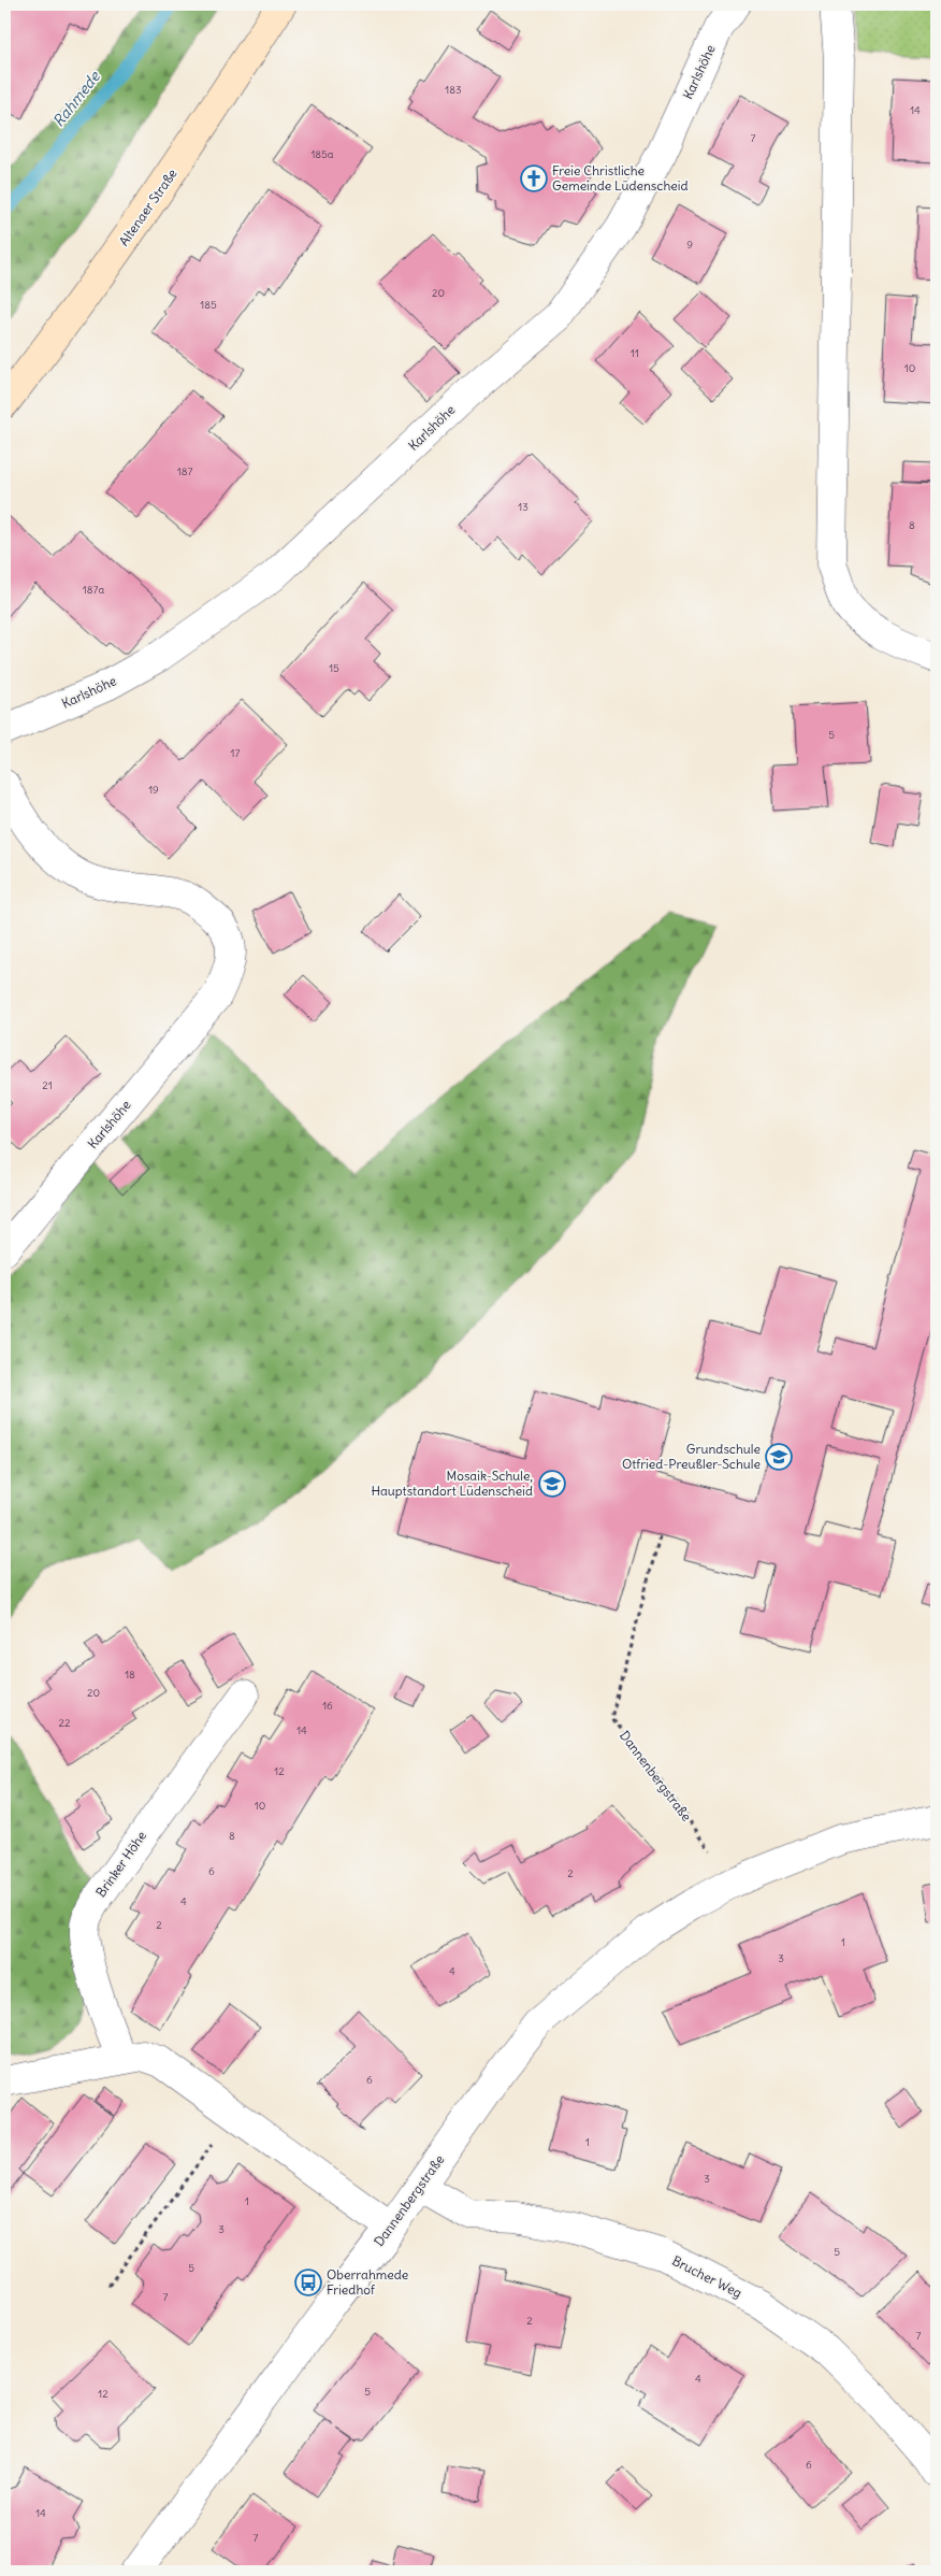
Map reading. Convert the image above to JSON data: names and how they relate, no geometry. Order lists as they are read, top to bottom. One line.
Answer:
{"streets":{"main road":["Altenaer Straße"],"street":["Karlshöhe","Dannenbergstraße","Brinker Höhe","Brucher Weg"]},"crossings":[["Dannenbergstraße","Brucher Weg"]],"water":["Rahmede"],"places":{"church":["Freie Christliche Gemeinde Lüdenscheid"],"school or university":["Grundschule Otfried-Preußler-Schule","Mosaik-Schule, Hauptstandort Lüdenscheid"],"bus stop":["Oberrahmede Friedhof"]},"house_numbers":["183","14","7","185a","9","20","185","11","10","187","13","8","187a","15","5","17","19","21","18","20","16","22","14","12","10","8","6","2","4","2","1","3","4","6","1","3","1","3","5","5","7","2","7","4","5","12","6","14","7"]}
